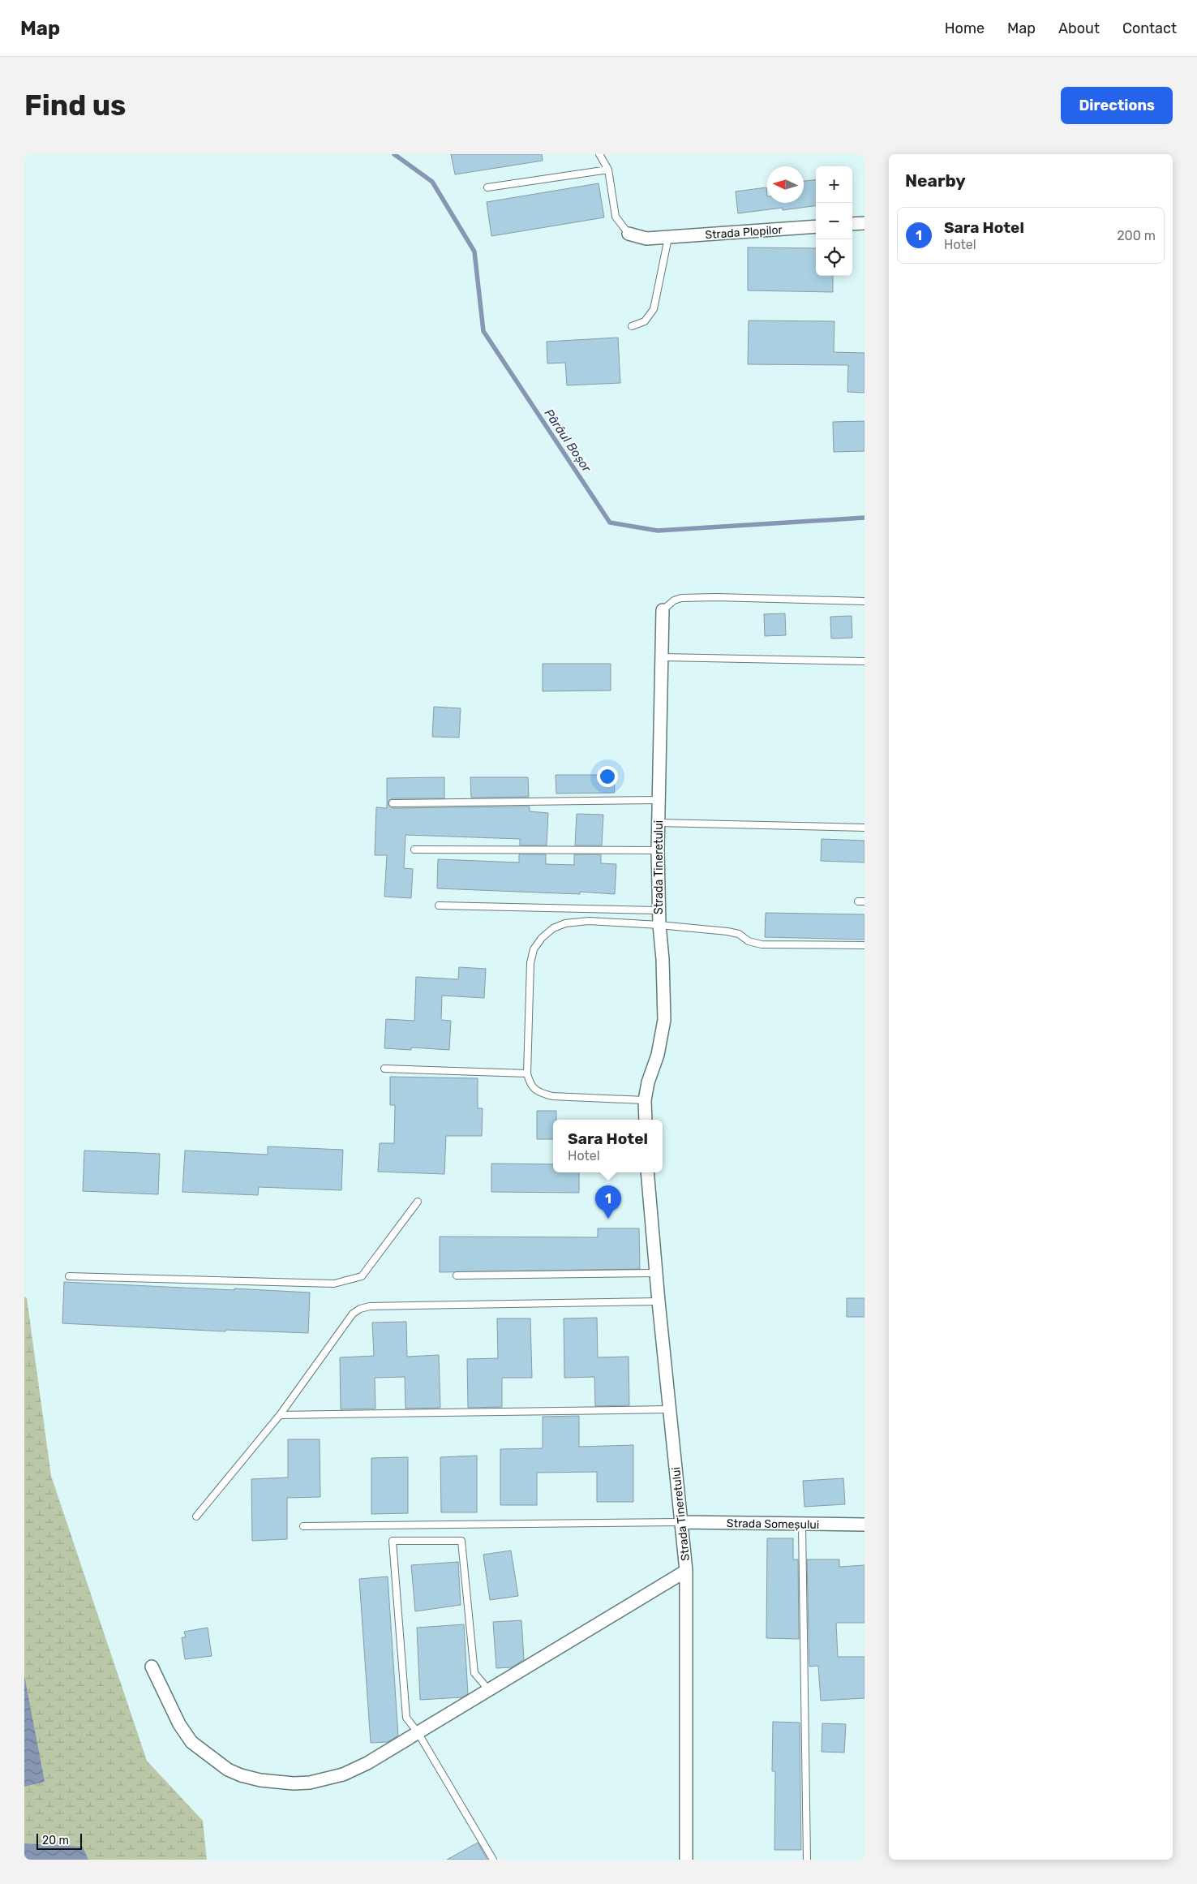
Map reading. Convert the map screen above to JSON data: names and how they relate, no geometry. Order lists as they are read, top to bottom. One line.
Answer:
{"streets":{"street":["Strada Plopilor","Strada Tineretului","Strada Someșului"]},"crossings":[["Strada Tineretului","Strada Someșului"]],"water":["Pârâul Boșor"],"scale_bar":"20 m","north":"left","page":{"header":"Map","nav":["Home","Map","About","Contact"],"buttons":"Directions","title":"Find us","heading":"Nearby","map_buttons":["+","−"],"list":[{"mark":"1","name":"Sara Hotel","note":"Hotel","value":"200 m"}],"popup":["Sara Hotel","Hotel"],"pins":"1","scale":"20 m"}}
